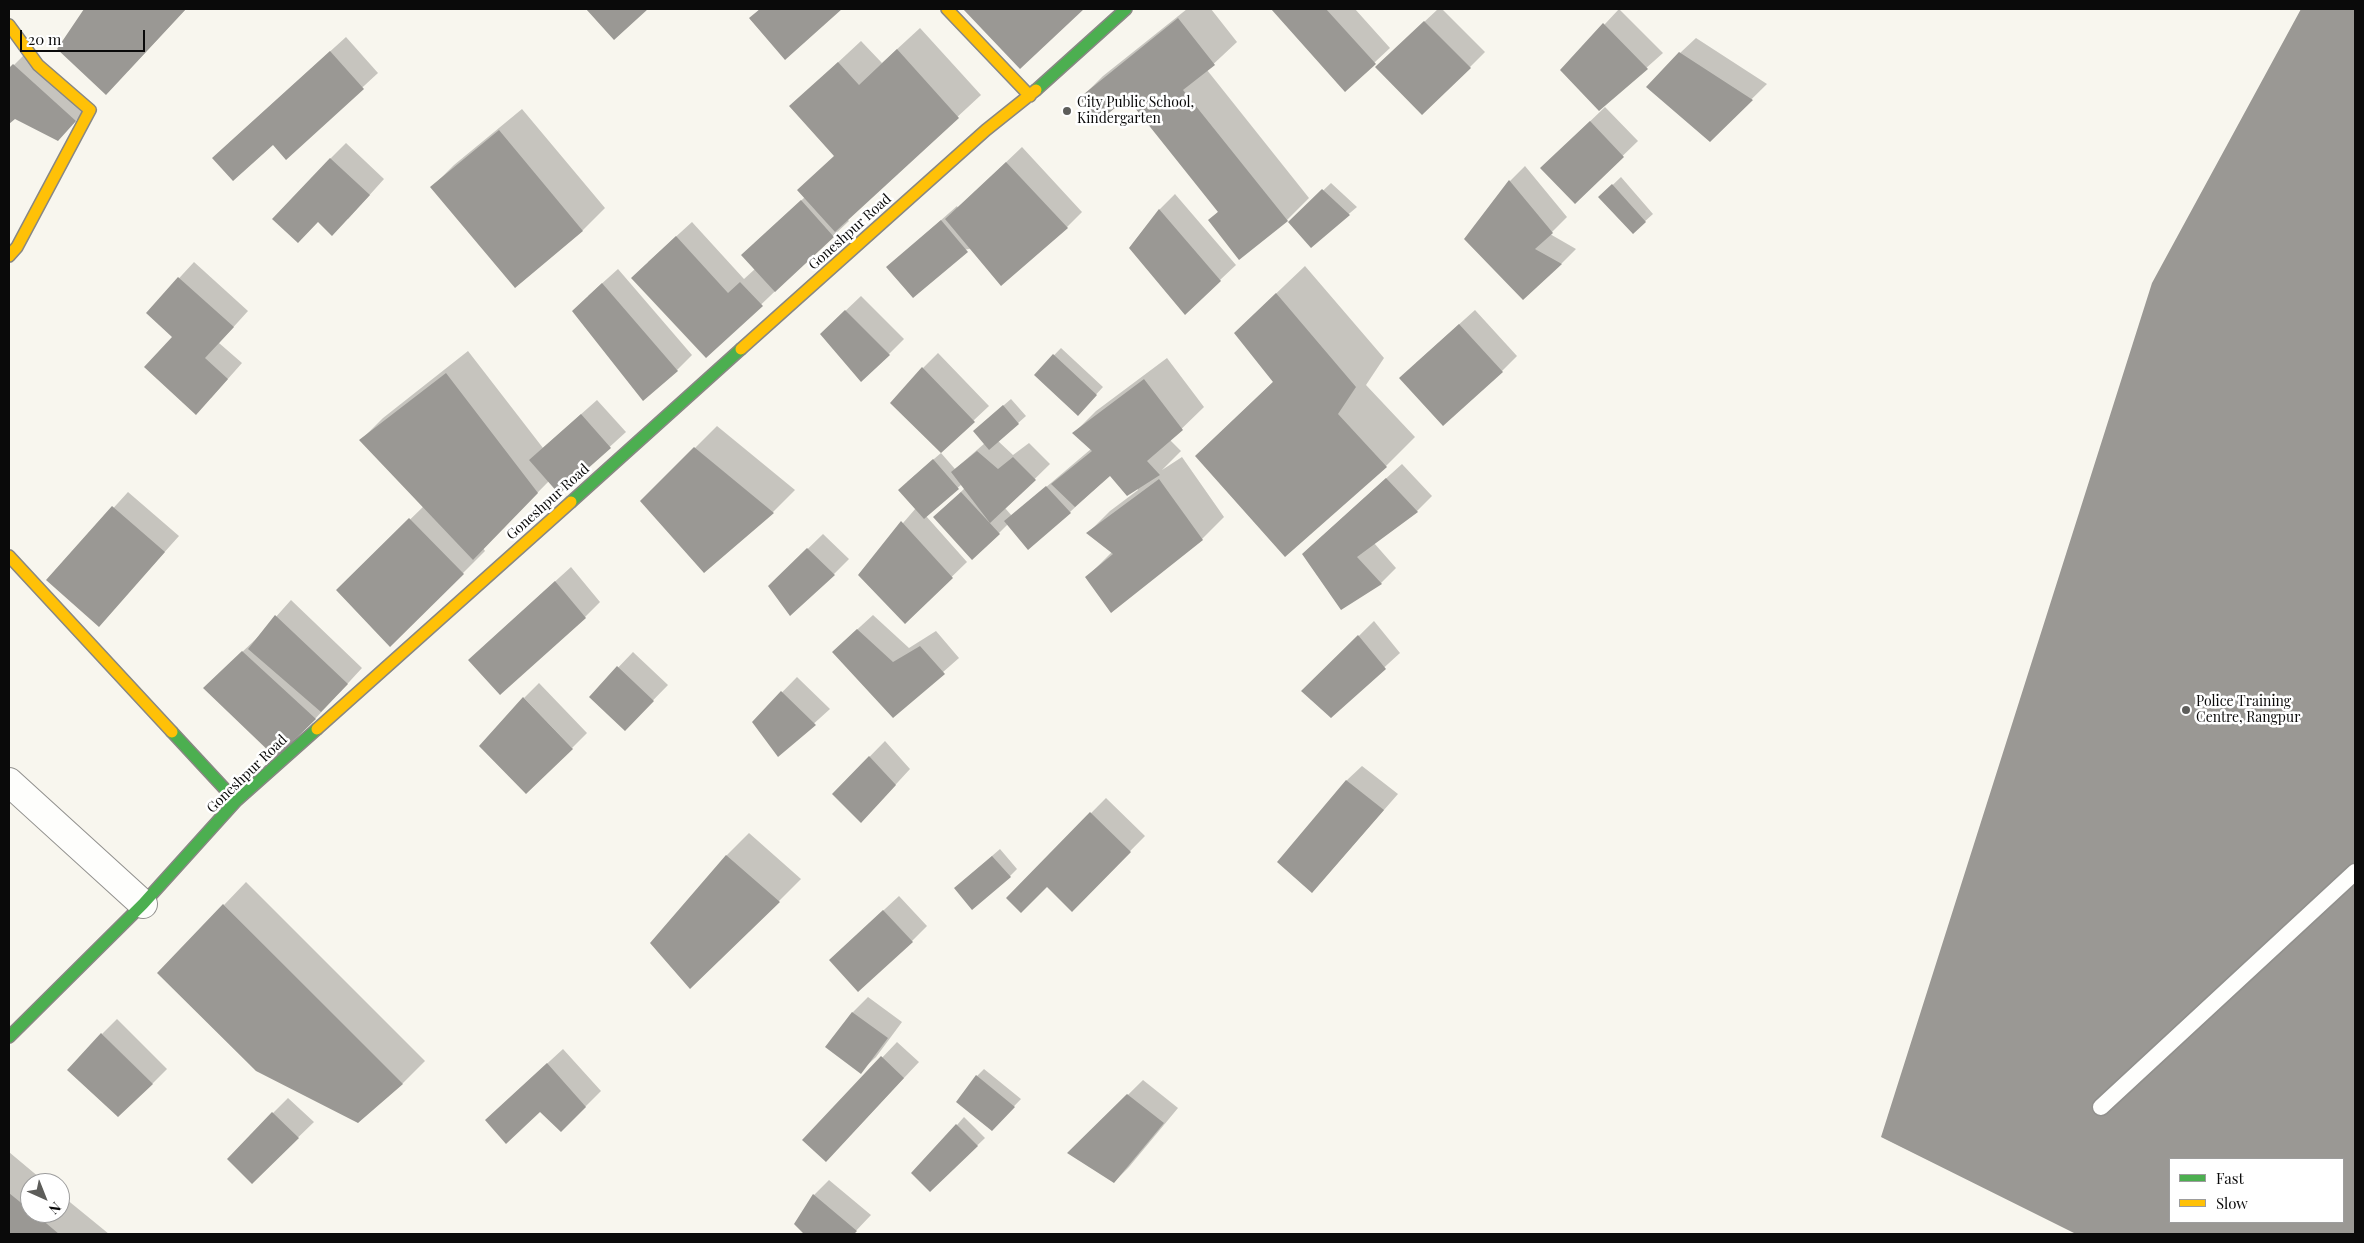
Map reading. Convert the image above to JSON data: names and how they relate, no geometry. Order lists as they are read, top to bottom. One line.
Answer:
{"streets":{"street":["Goneshpur Road"]},"places":["City Public School, Kindergarten","Police Training Centre, Rangpur"],"legend":["Fast","Slow"],"scale_bar":"20 m","north":"bottom right"}
